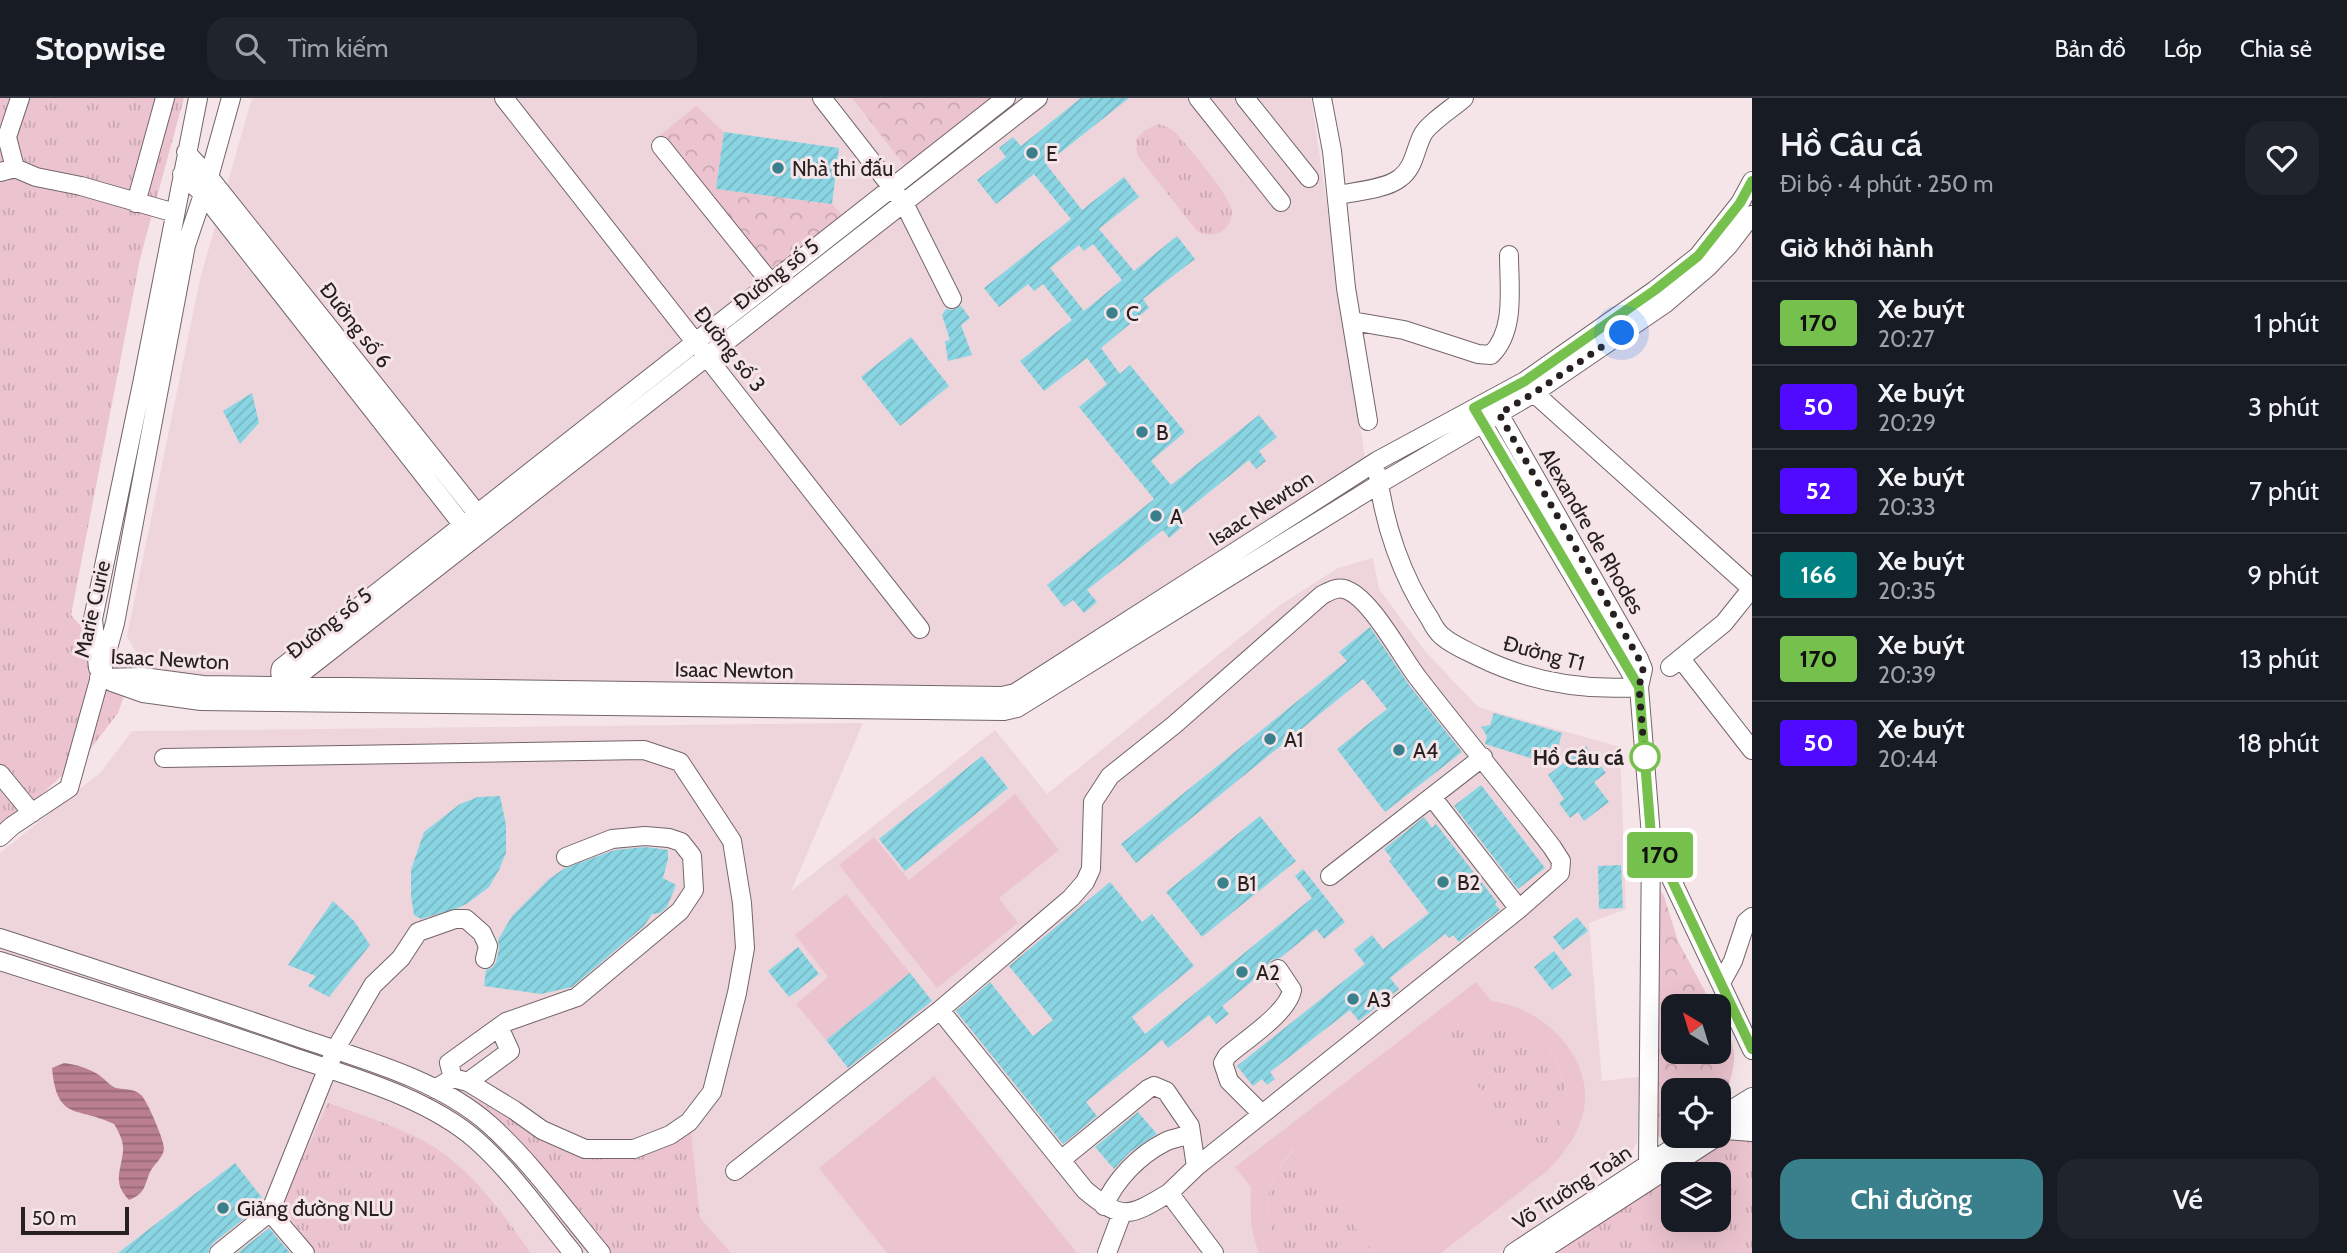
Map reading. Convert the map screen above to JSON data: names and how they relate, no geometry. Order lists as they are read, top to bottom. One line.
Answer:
{"streets":{"street":["Đường số 5","Đường số 6","Đường số 3","Isaac Newton","Alexandre de Rhodes","Marie Curie","Đường T1","Võ Trường Toản"]},"crossings":[["Đường số 5","Đường số 6"],["Đường số 5","Đường số 3"],["Đường số 6","Marie Curie"],["Isaac Newton","Alexandre de Rhodes"],["Isaac Newton","Marie Curie"],["Isaac Newton","Đường T1"],["Alexandre de Rhodes","Đường T1"]],"places":["E","Nhà thi đấu","C","B","A","A1","A4","Hồ Câu cá","B2","B1","A2","A3","Giảng đường NLU"],"lines":["bus line 170"],"scale_bar":"50 m","north":"top left","page":{"header":"Stopwise","search":"Tìm kiếm","nav":["Bản đồ","Lớp","Chia sẻ"],"on_map":"170","heading":[["Hồ Câu cá","Đi bộ · 4 phút · 250 m"],"Giờ khởi hành"],"list":[{"mark":"170","name":"Xe buýt","note":"20:27","value":"1 phút"},{"mark":"50","name":"Xe buýt","note":"20:29","value":"3 phút"},{"mark":"52","name":"Xe buýt","note":"20:33","value":"7 phút"},{"mark":"166","name":"Xe buýt","note":"20:35","value":"9 phút"},{"mark":"170","name":"Xe buýt","note":"20:39","value":"13 phút"},{"mark":"50","name":"Xe buýt","note":"20:44","value":"18 phút"}],"buttons":["Chỉ đường","Vé"],"scale":"50 m"}}
